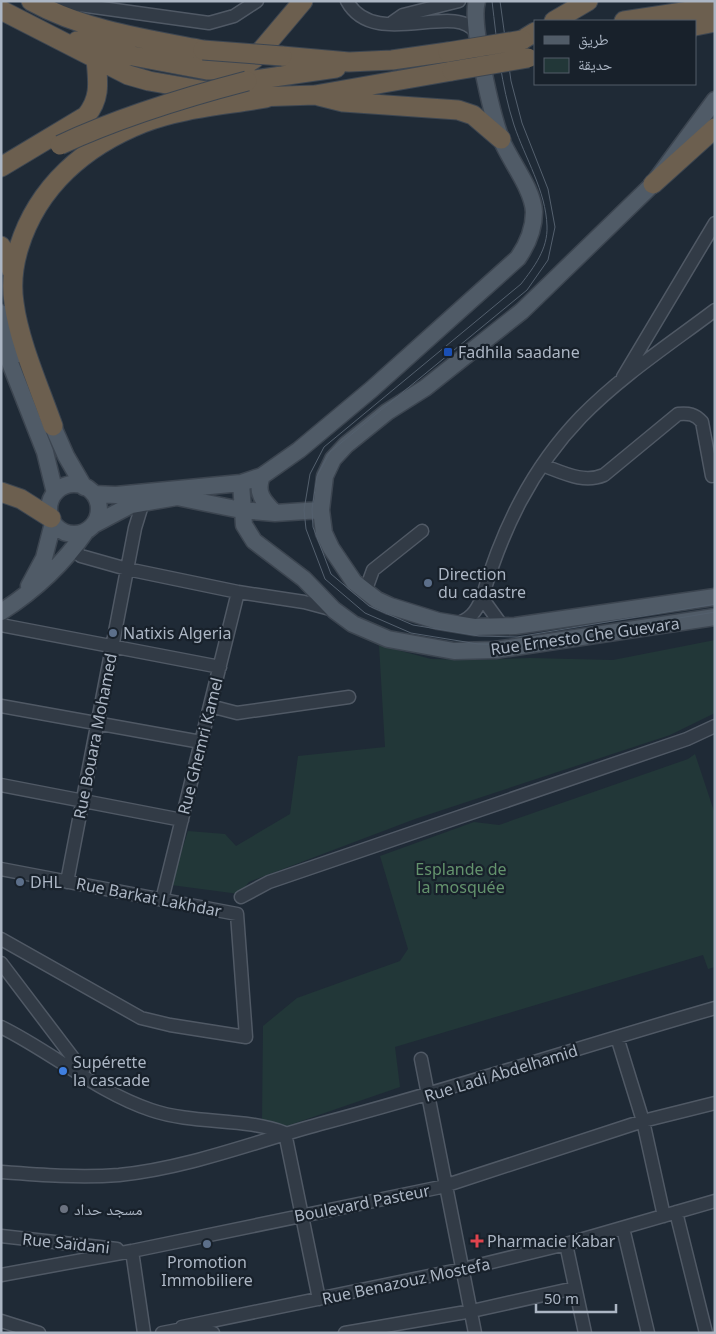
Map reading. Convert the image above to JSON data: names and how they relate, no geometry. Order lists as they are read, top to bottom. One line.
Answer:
{"streets":{"main road":["Rue Ernesto Che Guevara"],"street":["Rue Bouara Mohamed","Rue Ghemri Kamel","Rue Barkat Lakhdar","Rue Ladi Abdelhamid","Boulevard Pasteur","Rue Saïdani","Rue Benazouz Mostefa"]},"crossings":[["Rue Bouara Mohamed","Rue Barkat Lakhdar"],["Rue Ghemri Kamel","Rue Barkat Lakhdar"],["Boulevard Pasteur","Rue Saïdani"]],"parks":["Esplande de la mosquée"],"places":{"transit":["Fadhila saadane"],"other":["Direction du cadastre","Natixis Algeria","DHL","Supérette la cascade","مسجد حداد","Promotion Immobiliere"],"health":["Pharmacie Kabar"]},"legend":["طريق","حديقة"],"scale_bar":"50 m"}
